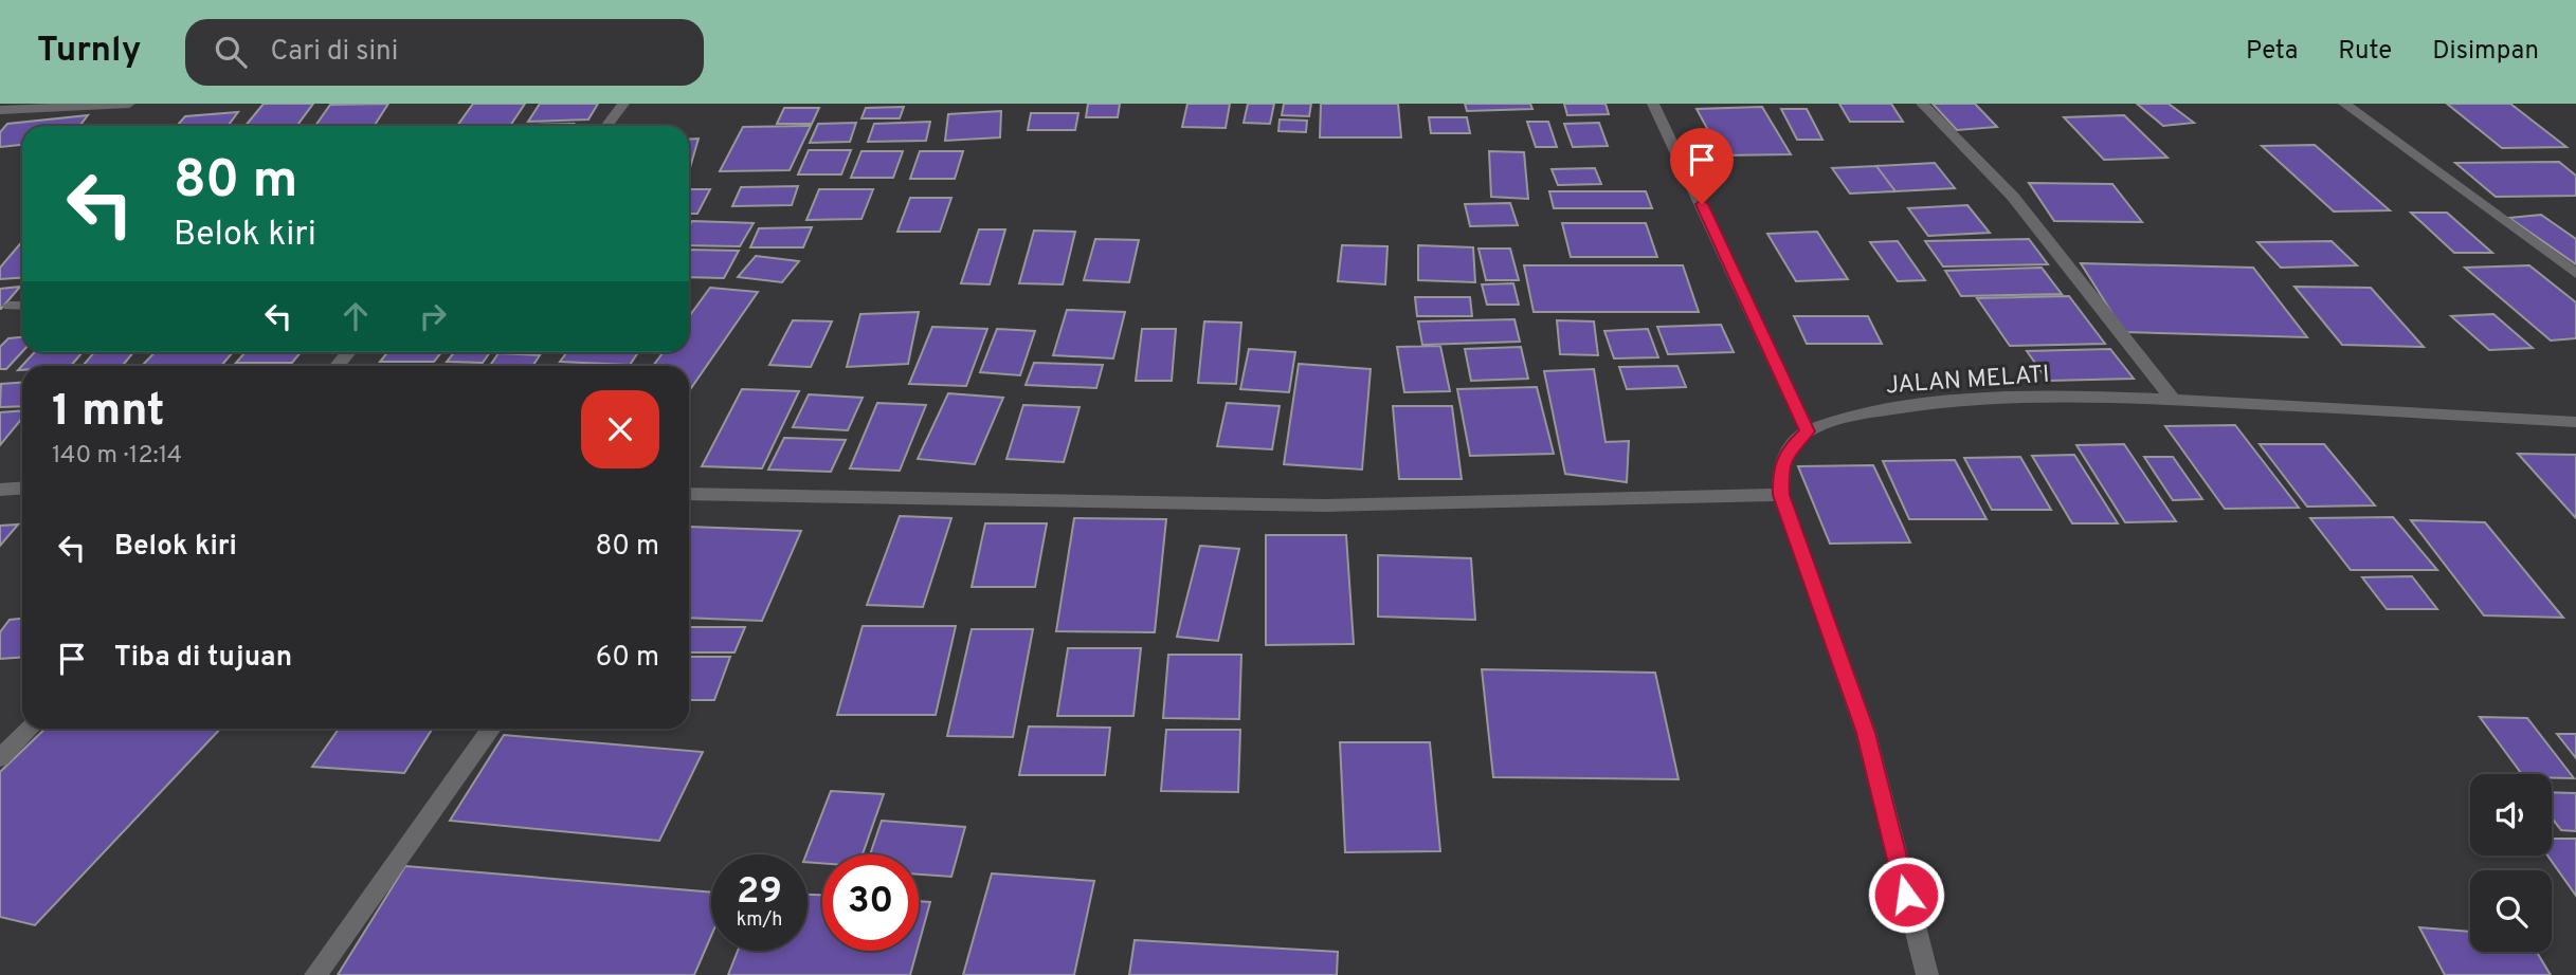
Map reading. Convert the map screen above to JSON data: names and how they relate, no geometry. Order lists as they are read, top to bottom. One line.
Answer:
{"streets":{"street":["JALAN MELATI"]},"page":{"header":"Turnly","search":"Cari di sini","nav":["Peta","Rute","Disimpan"],"turn":["80 m","Belok kiri"],"heading":["1 mnt","140 m · 12:14"],"list":[{"name":"Belok kiri","value":"80 m"},{"name":"Tiba di tujuan","value":"60 m"}],"speed":"29 km/h","limit":"30"}}
